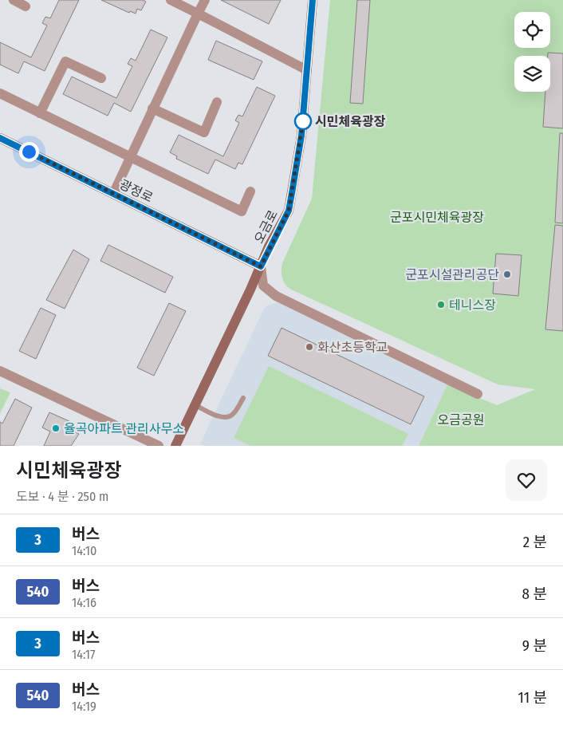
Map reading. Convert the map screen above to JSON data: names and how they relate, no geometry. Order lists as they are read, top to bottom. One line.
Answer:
{"streets":{"street":["광정로","오금로"]},"crossings":[["광정로","오금로"]],"parks":["군포시민체육광장","오금공원"],"places":["시민체육광장","군포시설관리공단","테니스장","화산초등학교","율곡아파트 관리사무소"],"lines":["bus line 3"],"page":{"heading":["시민체육광장","도보 · 4 분 · 250 m"],"list":[{"mark":"3","name":"버스","note":"14:10","value":"2 분"},{"mark":"540","name":"버스","note":"14:16","value":"8 분"},{"mark":"3","name":"버스","note":"14:17","value":"9 분"},{"mark":"540","name":"버스","note":"14:19","value":"11 분"}]}}
